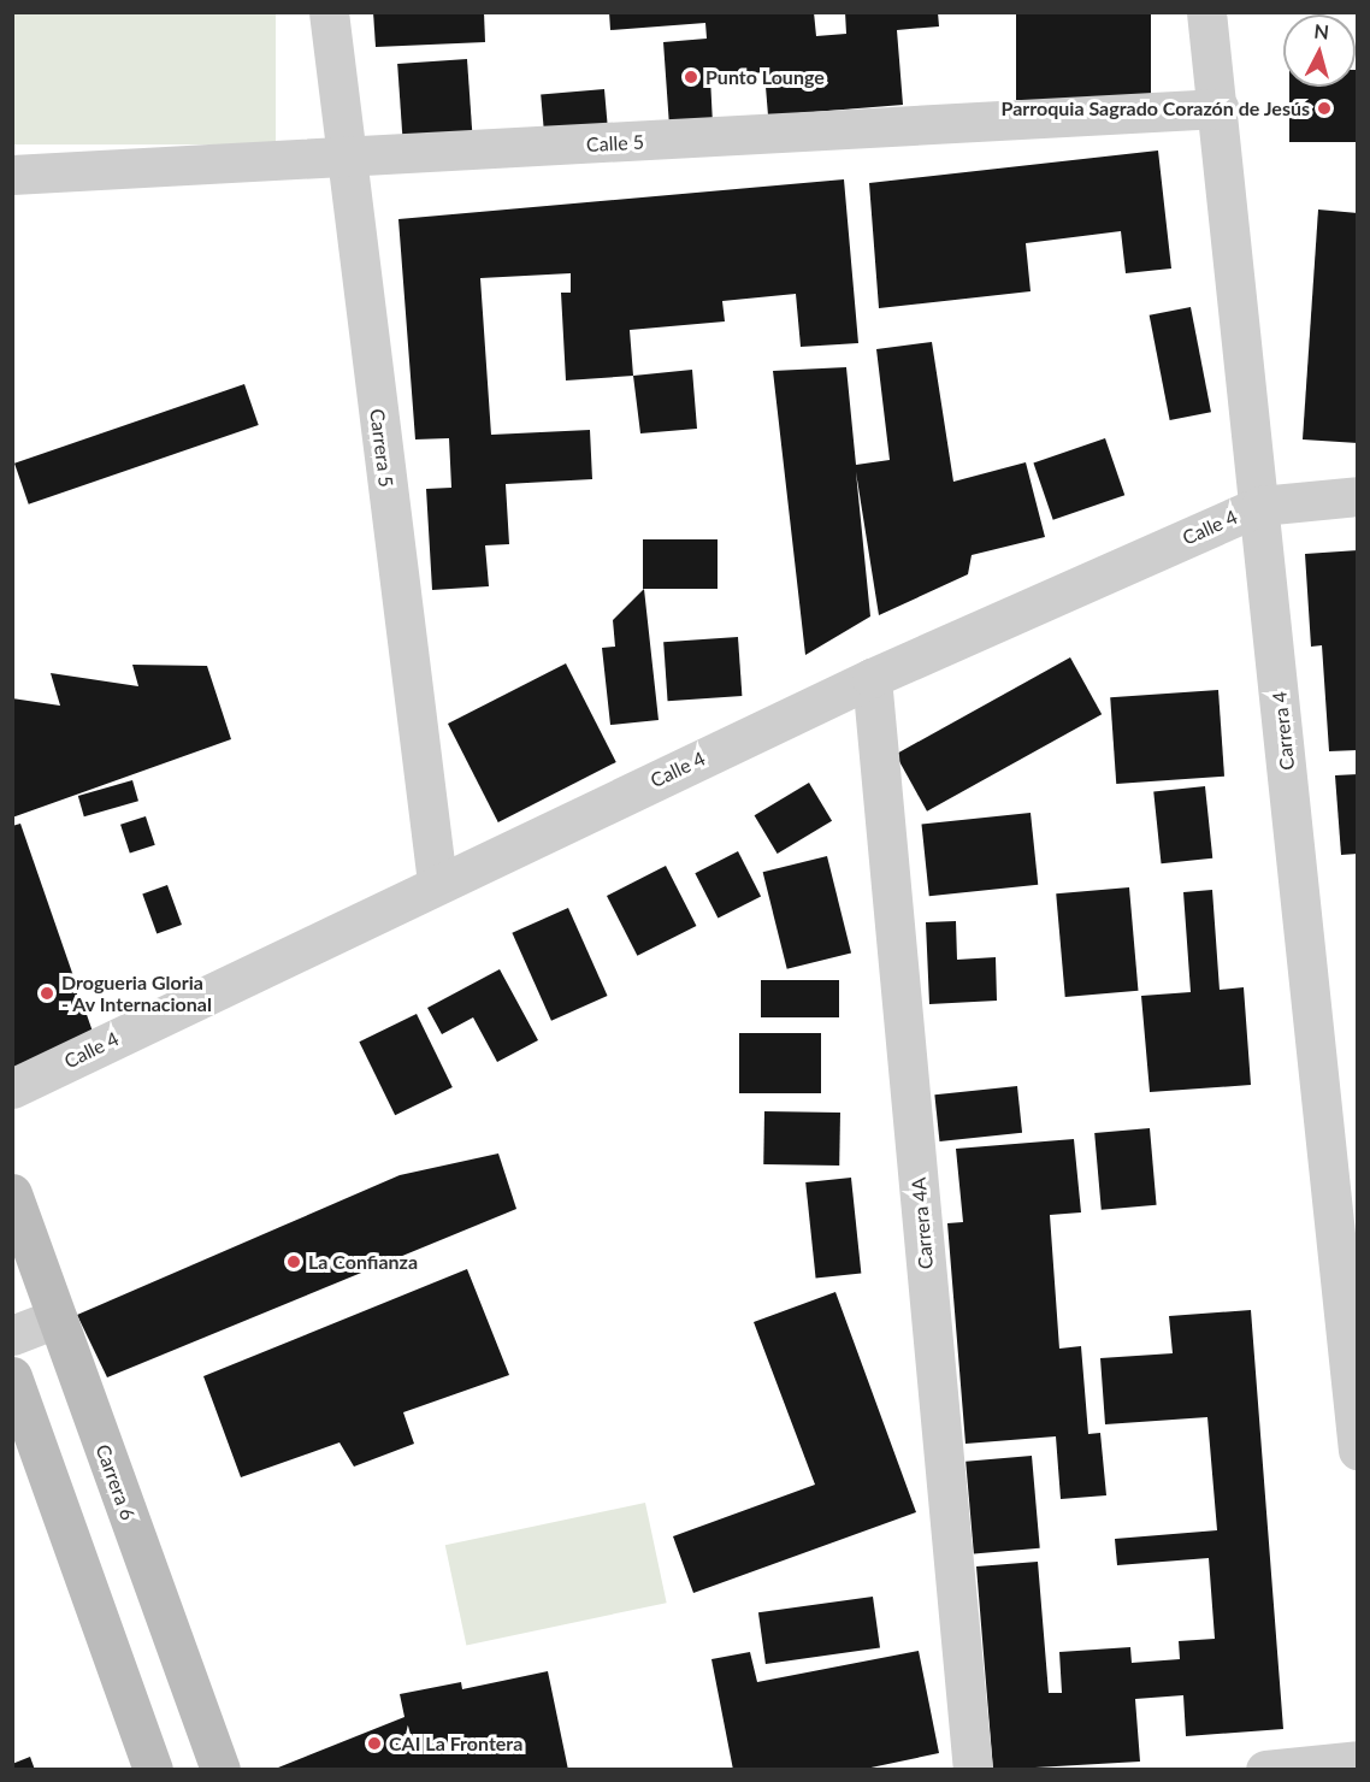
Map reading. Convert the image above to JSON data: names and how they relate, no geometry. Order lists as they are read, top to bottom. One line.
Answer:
{"streets":{"main road":["Carrera 6"],"street":["Calle 5","Carrera 5","Calle 4","Carrera 4","Carrera 4A"]},"crossings":[["Calle 5","Carrera 5"],["Calle 5","Carrera 4"],["Carrera 5","Calle 4"],["Calle 4","Carrera 4"],["Calle 4","Carrera 4A"]],"places":["Punto Lounge","Parroquia Sagrado Corazón de Jesús","Drogueria Gloria - Av Internacional","La Confianza","CAI La Frontera"],"north":"top"}
